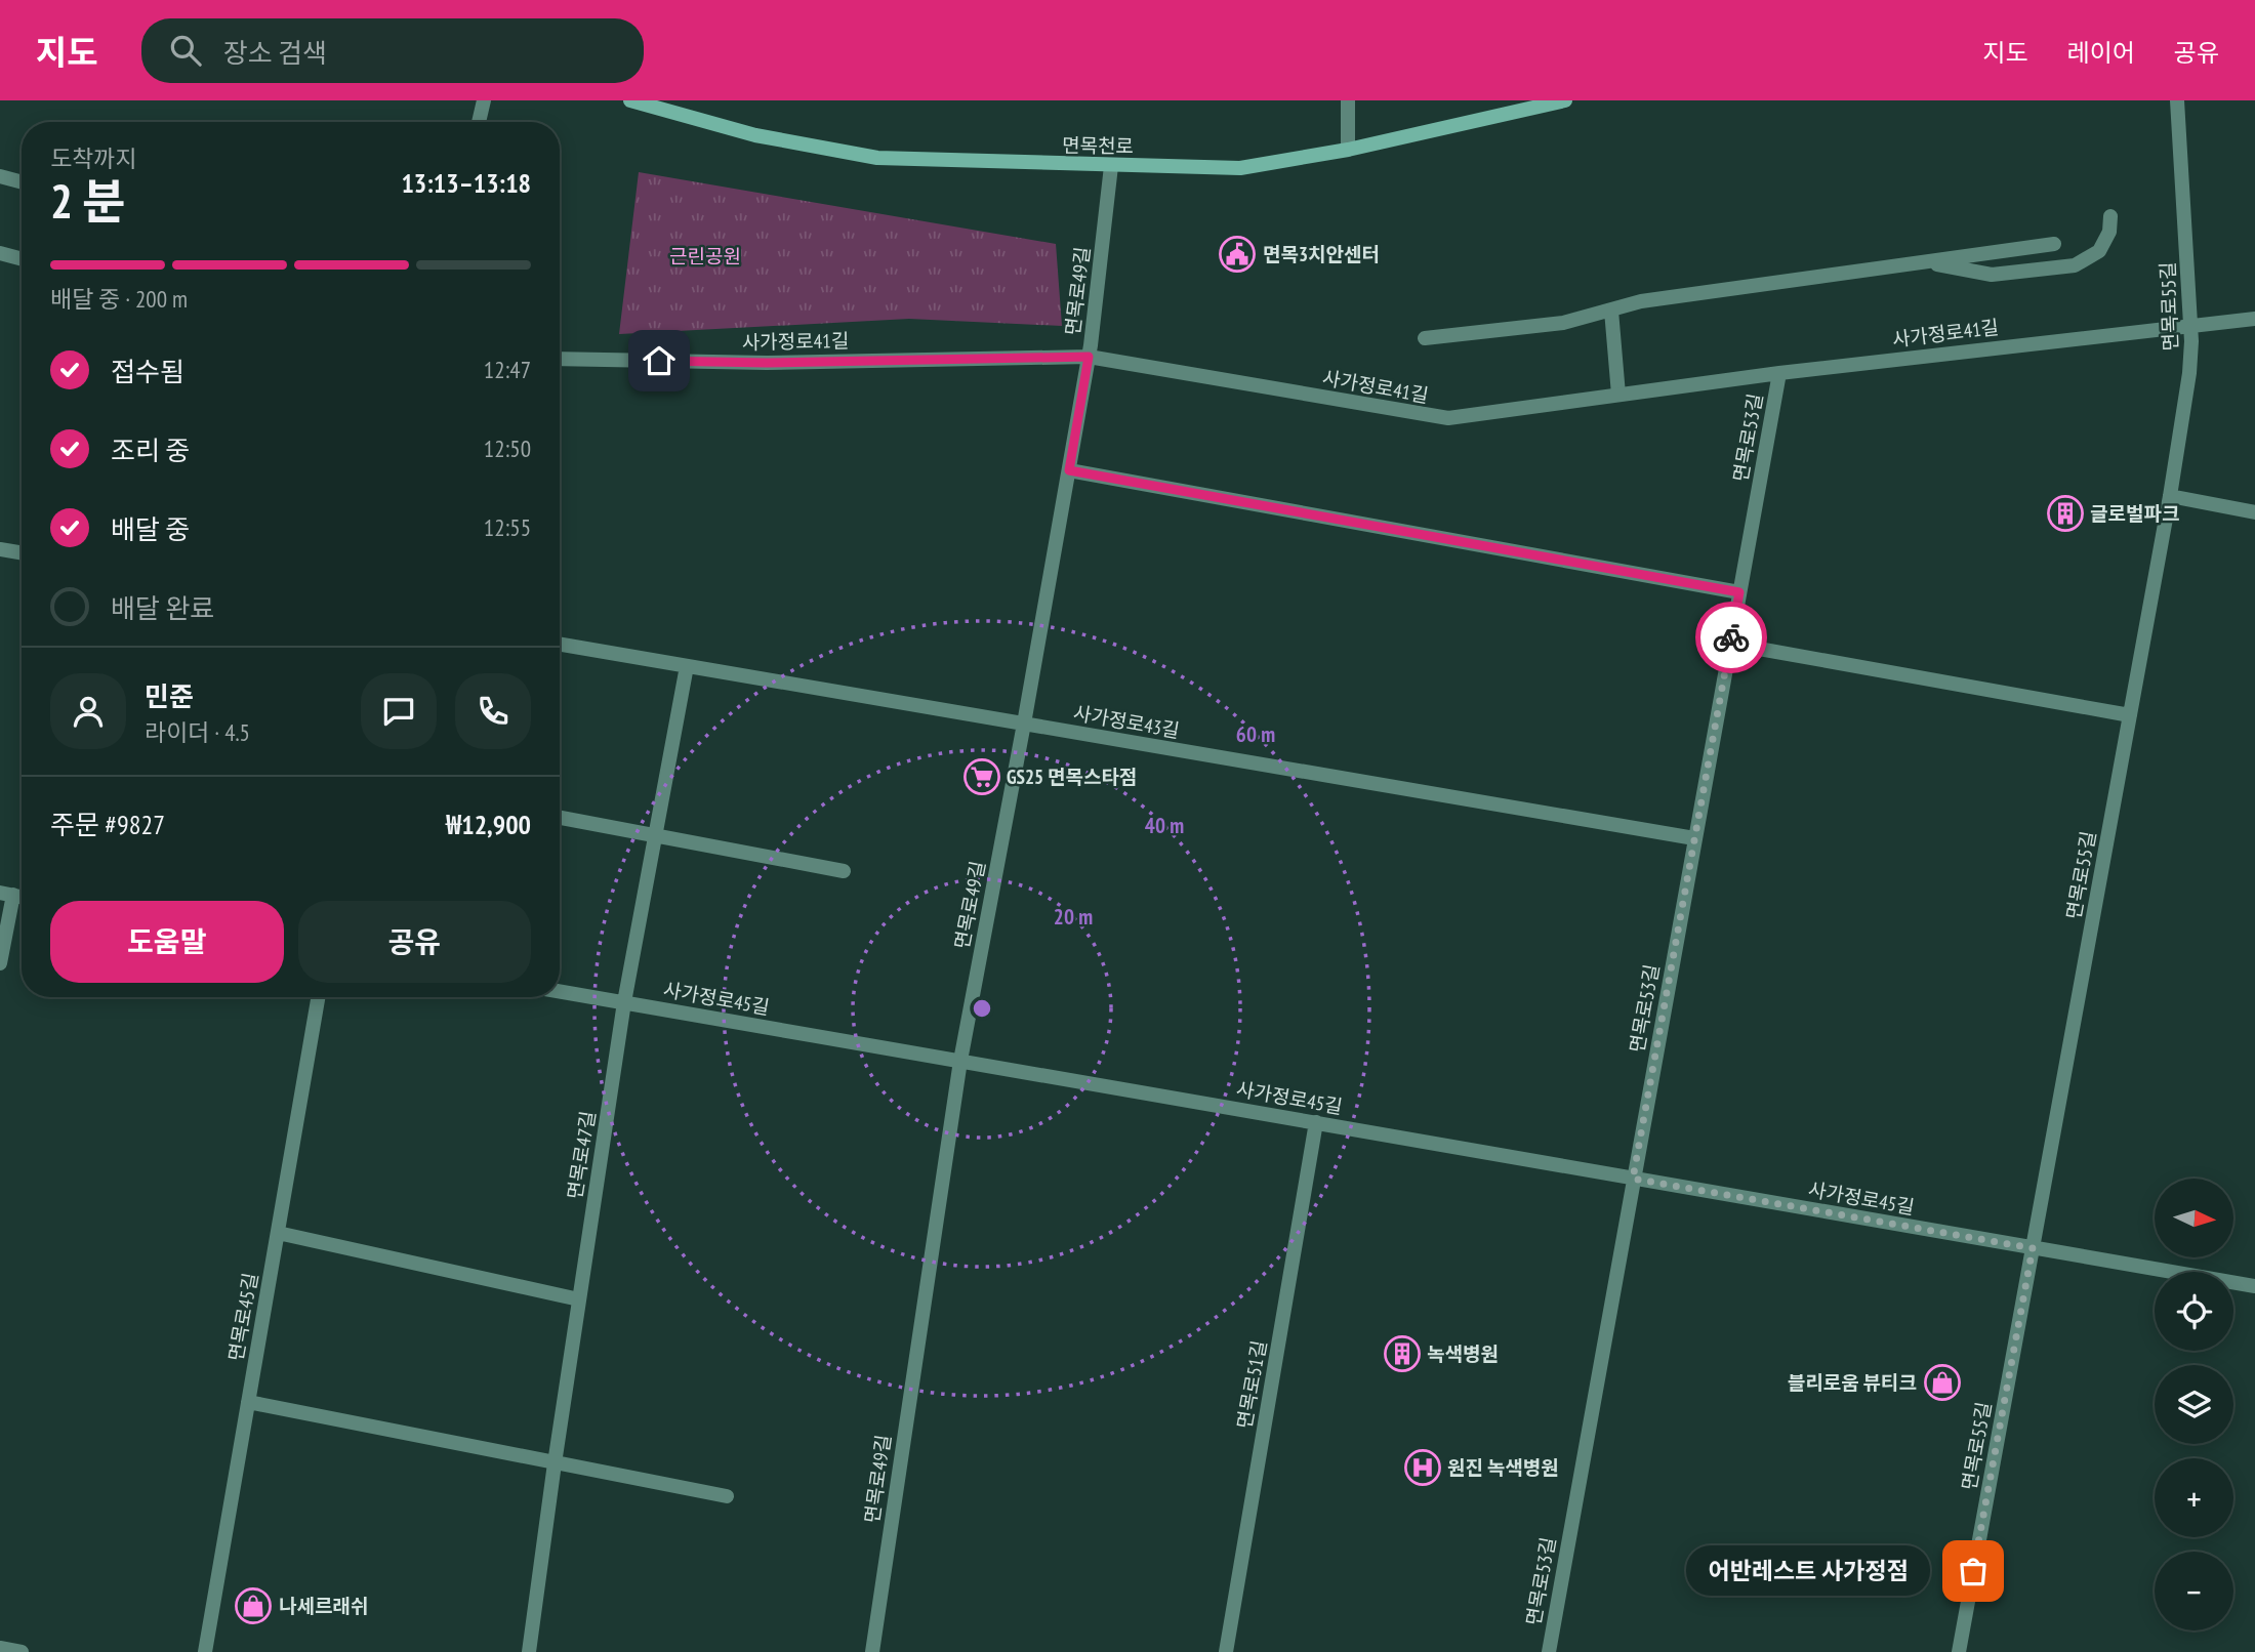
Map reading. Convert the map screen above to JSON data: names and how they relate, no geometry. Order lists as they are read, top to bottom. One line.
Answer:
{"streets":{"main road":["면목천로"],"street":["면목로49길","면목로55길","사가정로41길","면목로53길","사가정로43길","사가정로45길","면목로47길","면목로45길","면목로51길"]},"crossings":[["면목천로","면목로49길"],["면목로49길","사가정로41길"],["면목로49길","사가정로43길"],["면목로49길","사가정로45길"],["면목로55길","사가정로41길"],["면목로55길","사가정로45길"],["사가정로41길","면목로53길"],["면목로53길","사가정로43길"],["면목로53길","사가정로45길"],["사가정로43길","면목로47길"],["사가정로45길","면목로47길"],["사가정로45길","면목로51길"]],"parks":["근린공원"],"places":{"public building":["면목3치안센터"],"building":["글로벌파크","녹색병원"],"supermarket":["GS25 면목스타점"],"shop":["블리로움 뷰티크","나세르래쉬"],"hospital":["원진 녹색병원"],"other":["어반레스트 사가정점"]},"north":"right","page":{"header":"지도","search":"장소 검색","nav":["지도","레이어","공유"],"heading":["2 분","도착까지","13:13–13:18"],"panel":["민준","라이더 · 4.5","주문 #9827","₩12,900"],"bar":"배달 중 · 200 m","list":[["접수됨","12:47"],["조리 중","12:50"],["배달 중","12:55"],"배달 완료"],"buttons":["도움말","공유"],"map_buttons":["+","−"],"bubble":"어반레스트 사가정점"},"rings":["60 m","40 m","20 m"]}
